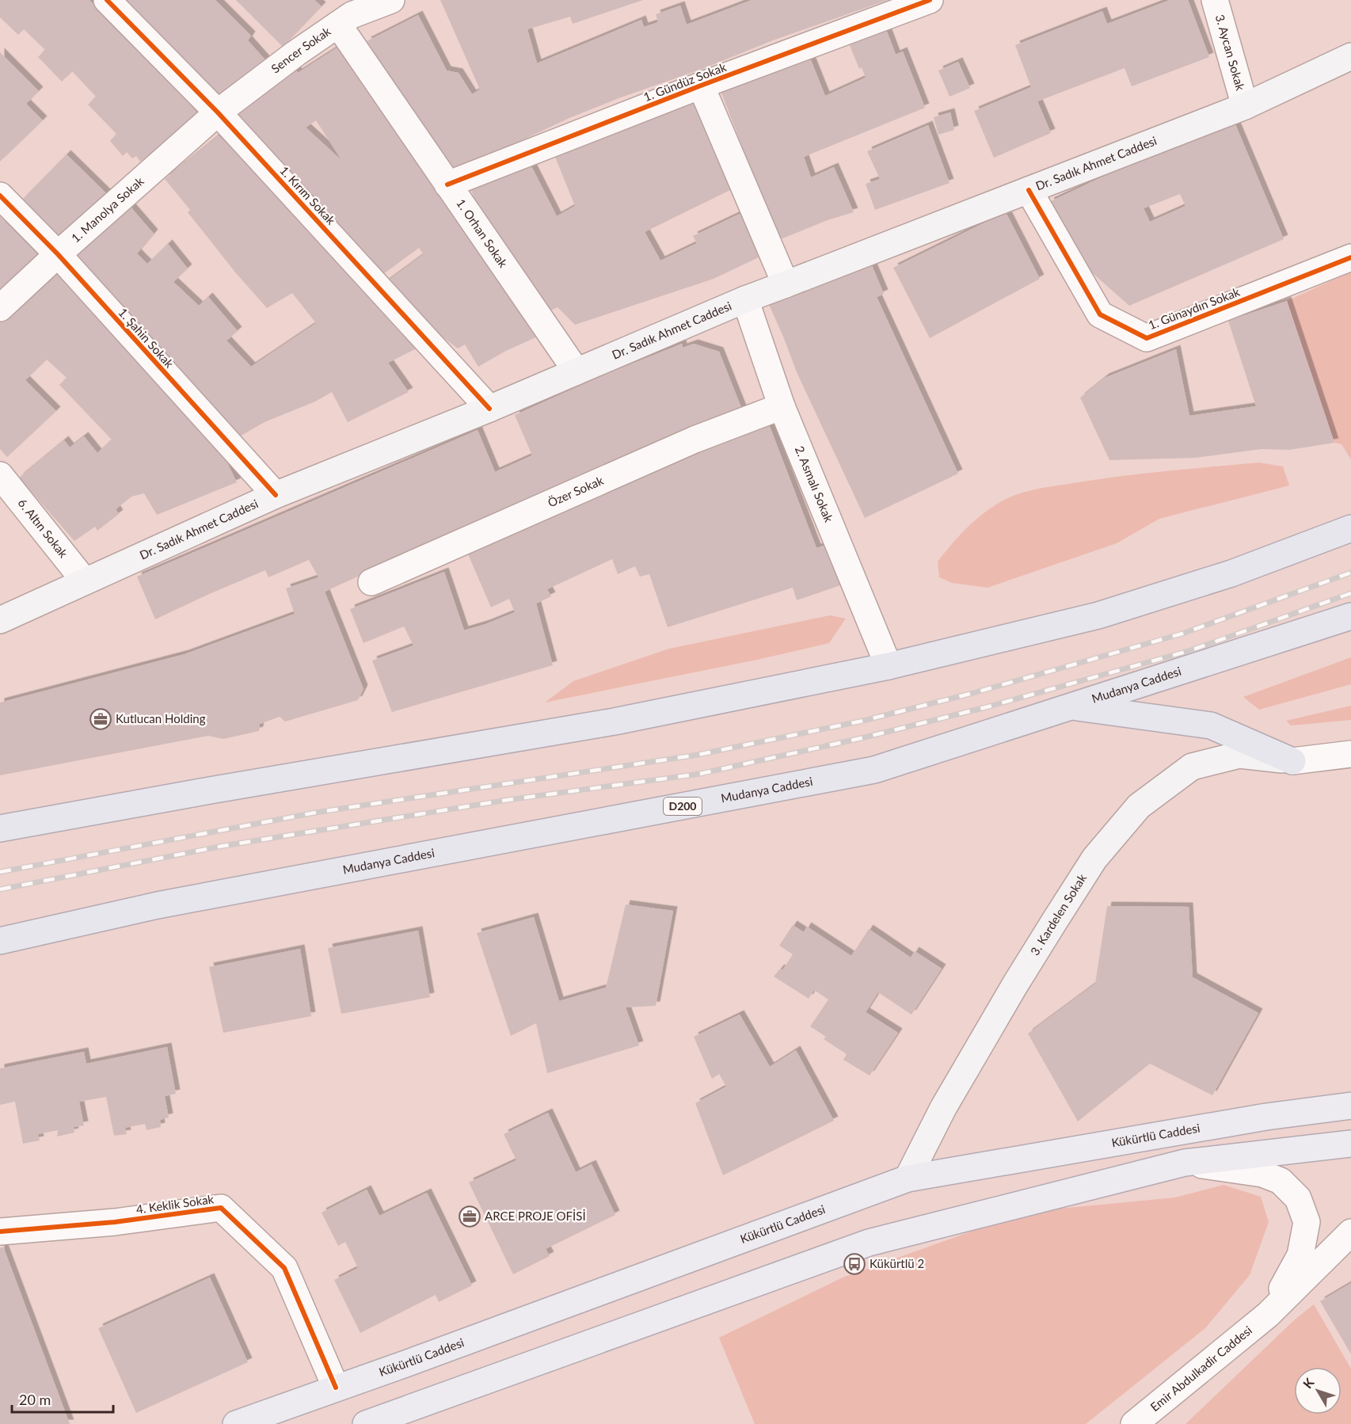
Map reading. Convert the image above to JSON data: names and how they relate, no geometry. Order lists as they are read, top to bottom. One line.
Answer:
{"streets":{"highway":["Mudanya Caddesi","D200"],"main road":["Dr. Sadık Ahmet Caddesi","3. Kardelen Sokak","Kükürtlü Caddesi"],"street":["Sencer Sokak","3. Aycan Sokak","1. Gündüz Sokak","1. Kırım Sokak","1. Manolya Sokak","1. Orhan Sokak","1. Günaydın Sokak","1. Şahin Sokak","2. Asmalı Sokak","Özer Sokak","6. Altın Sokak","4. Keklik Sokak","Emir Abdulkadir Caddesi"]},"crossings":[["Sencer Sokak","1. Kırım Sokak"],["Sencer Sokak","1. Manolya Sokak"],["Sencer Sokak","1. Orhan Sokak"],["3. Aycan Sokak","Dr. Sadık Ahmet Caddesi"],["1. Gündüz Sokak","Dr. Sadık Ahmet Caddesi"],["1. Gündüz Sokak","1. Orhan Sokak"],["Dr. Sadık Ahmet Caddesi","1. Kırım Sokak"],["Dr. Sadık Ahmet Caddesi","1. Orhan Sokak"],["Dr. Sadık Ahmet Caddesi","1. Günaydın Sokak"],["Dr. Sadık Ahmet Caddesi","1. Şahin Sokak"],["Dr. Sadık Ahmet Caddesi","2. Asmalı Sokak"],["Dr. Sadık Ahmet Caddesi","6. Altın Sokak"],["1. Kırım Sokak","1. Manolya Sokak"],["1. Manolya Sokak","1. Şahin Sokak"],["2. Asmalı Sokak","Özer Sokak"],["3. Kardelen Sokak","Kükürtlü Caddesi"],["Kükürtlü Caddesi","4. Keklik Sokak"]],"places":{"office":["Kutlucan Holding","ARCE PROJE OFİSİ"],"bus stop":["Kükürtlü 2"]},"scale_bar":"20 m","north":"top left"}
